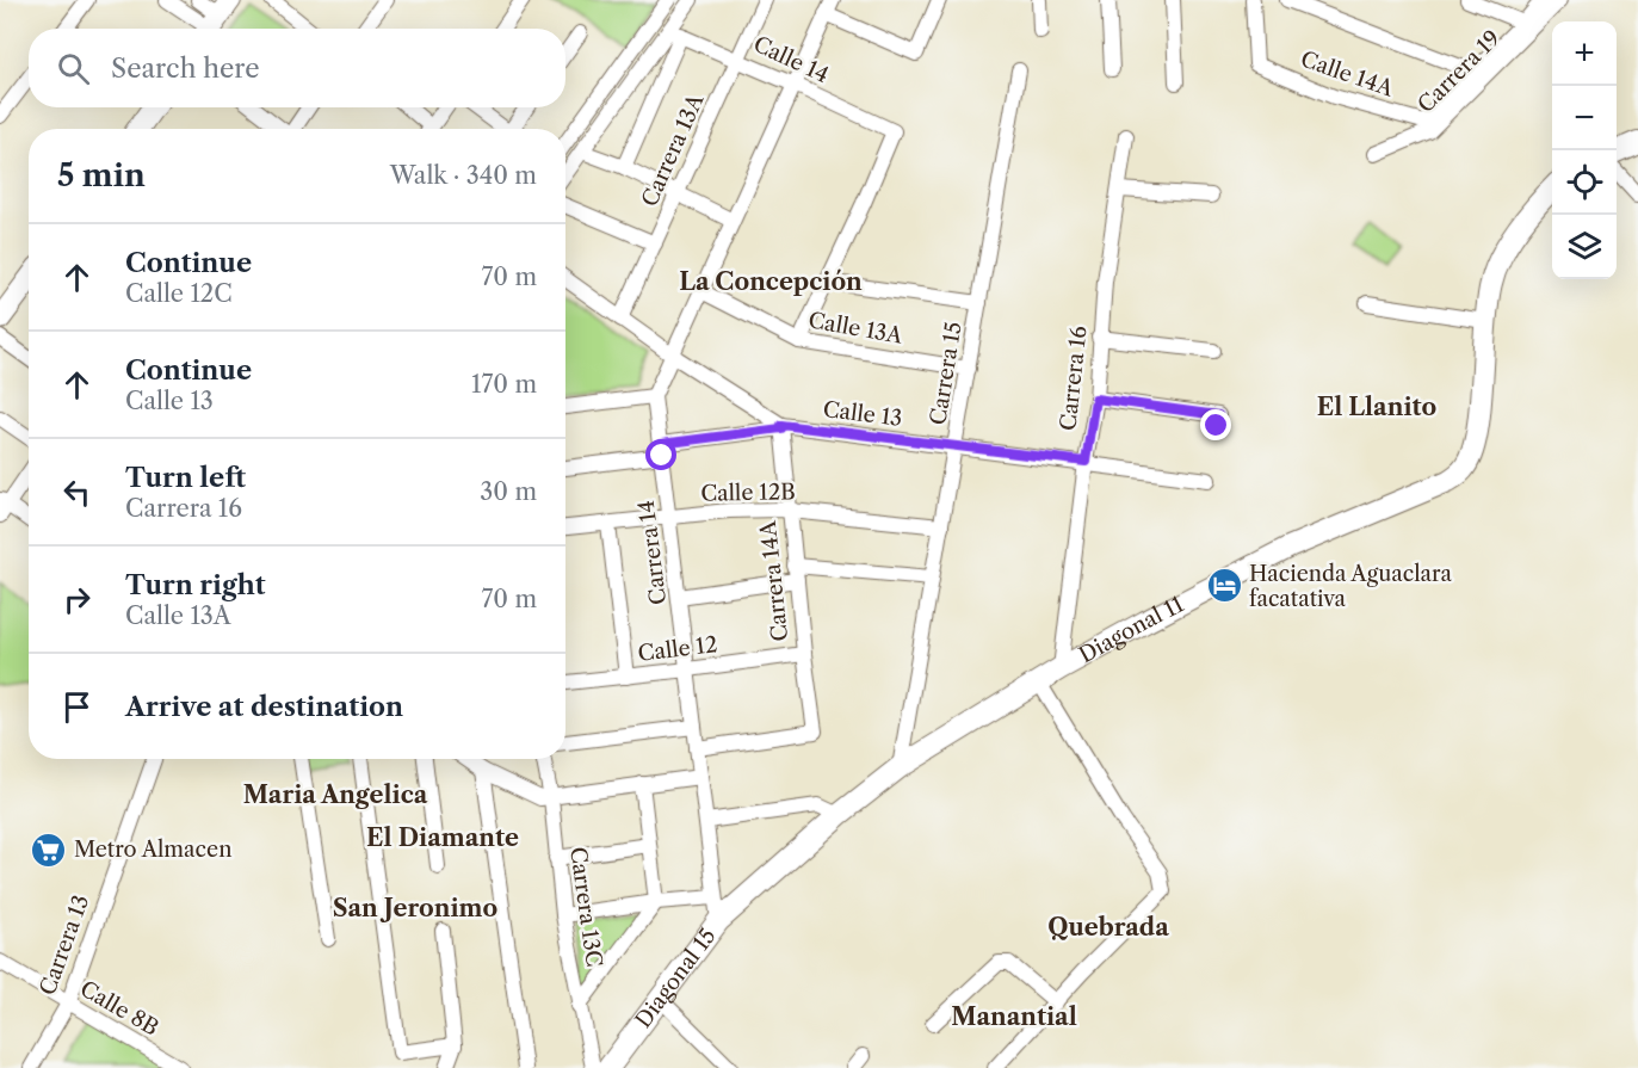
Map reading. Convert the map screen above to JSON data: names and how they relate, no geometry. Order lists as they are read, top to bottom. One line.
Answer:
{"streets":{"street":["Calle 14","Carrera 19","Calle 14A","Carrera 13A","Calle 13A","Carrera 15","Carrera 16","Calle 13","Calle 12B","Carrera 14","Carrera 14A","Diagonal 11","Calle 12","Carrera 13C","Carrera 13","Diagonal 15","Calle 8B"]},"crossings":[["Calle 14","Carrera 13A"],["Carrera 13A","Calle 13"],["Calle 13A","Carrera 15"],["Carrera 15","Calle 13"],["Carrera 15","Calle 12B"],["Carrera 15","Diagonal 11"],["Carrera 16","Calle 13"],["Carrera 16","Diagonal 11"],["Calle 13","Carrera 14A"],["Calle 12B","Carrera 14"],["Calle 12B","Carrera 14A"],["Carrera 14","Carrera 14A"],["Carrera 14","Diagonal 11"],["Carrera 14","Calle 12"],["Carrera 14","Diagonal 15"],["Carrera 14A","Calle 12"],["Diagonal 11","Diagonal 15"],["Carrera 13","Calle 8B"]],"districts":["La Concepción","El Llanito","Maria Angelica","El Diamante","San Jeronimo","Quebrada","Manantial"],"places":{"hotel":["Hacienda Aguaclara facatativa"],"supermarket":["Metro Almacen"]},"page":{"map_buttons":["+","−"],"search":"Search here","heading":["5 min","Walk · 340 m"],"list":[["Continue","Calle 12C","70 m"],["Continue","Calle 13","170 m"],["Turn left","Carrera 16","30 m"],["Turn right","Calle 13A","70 m"],"Arrive at destination"]}}
